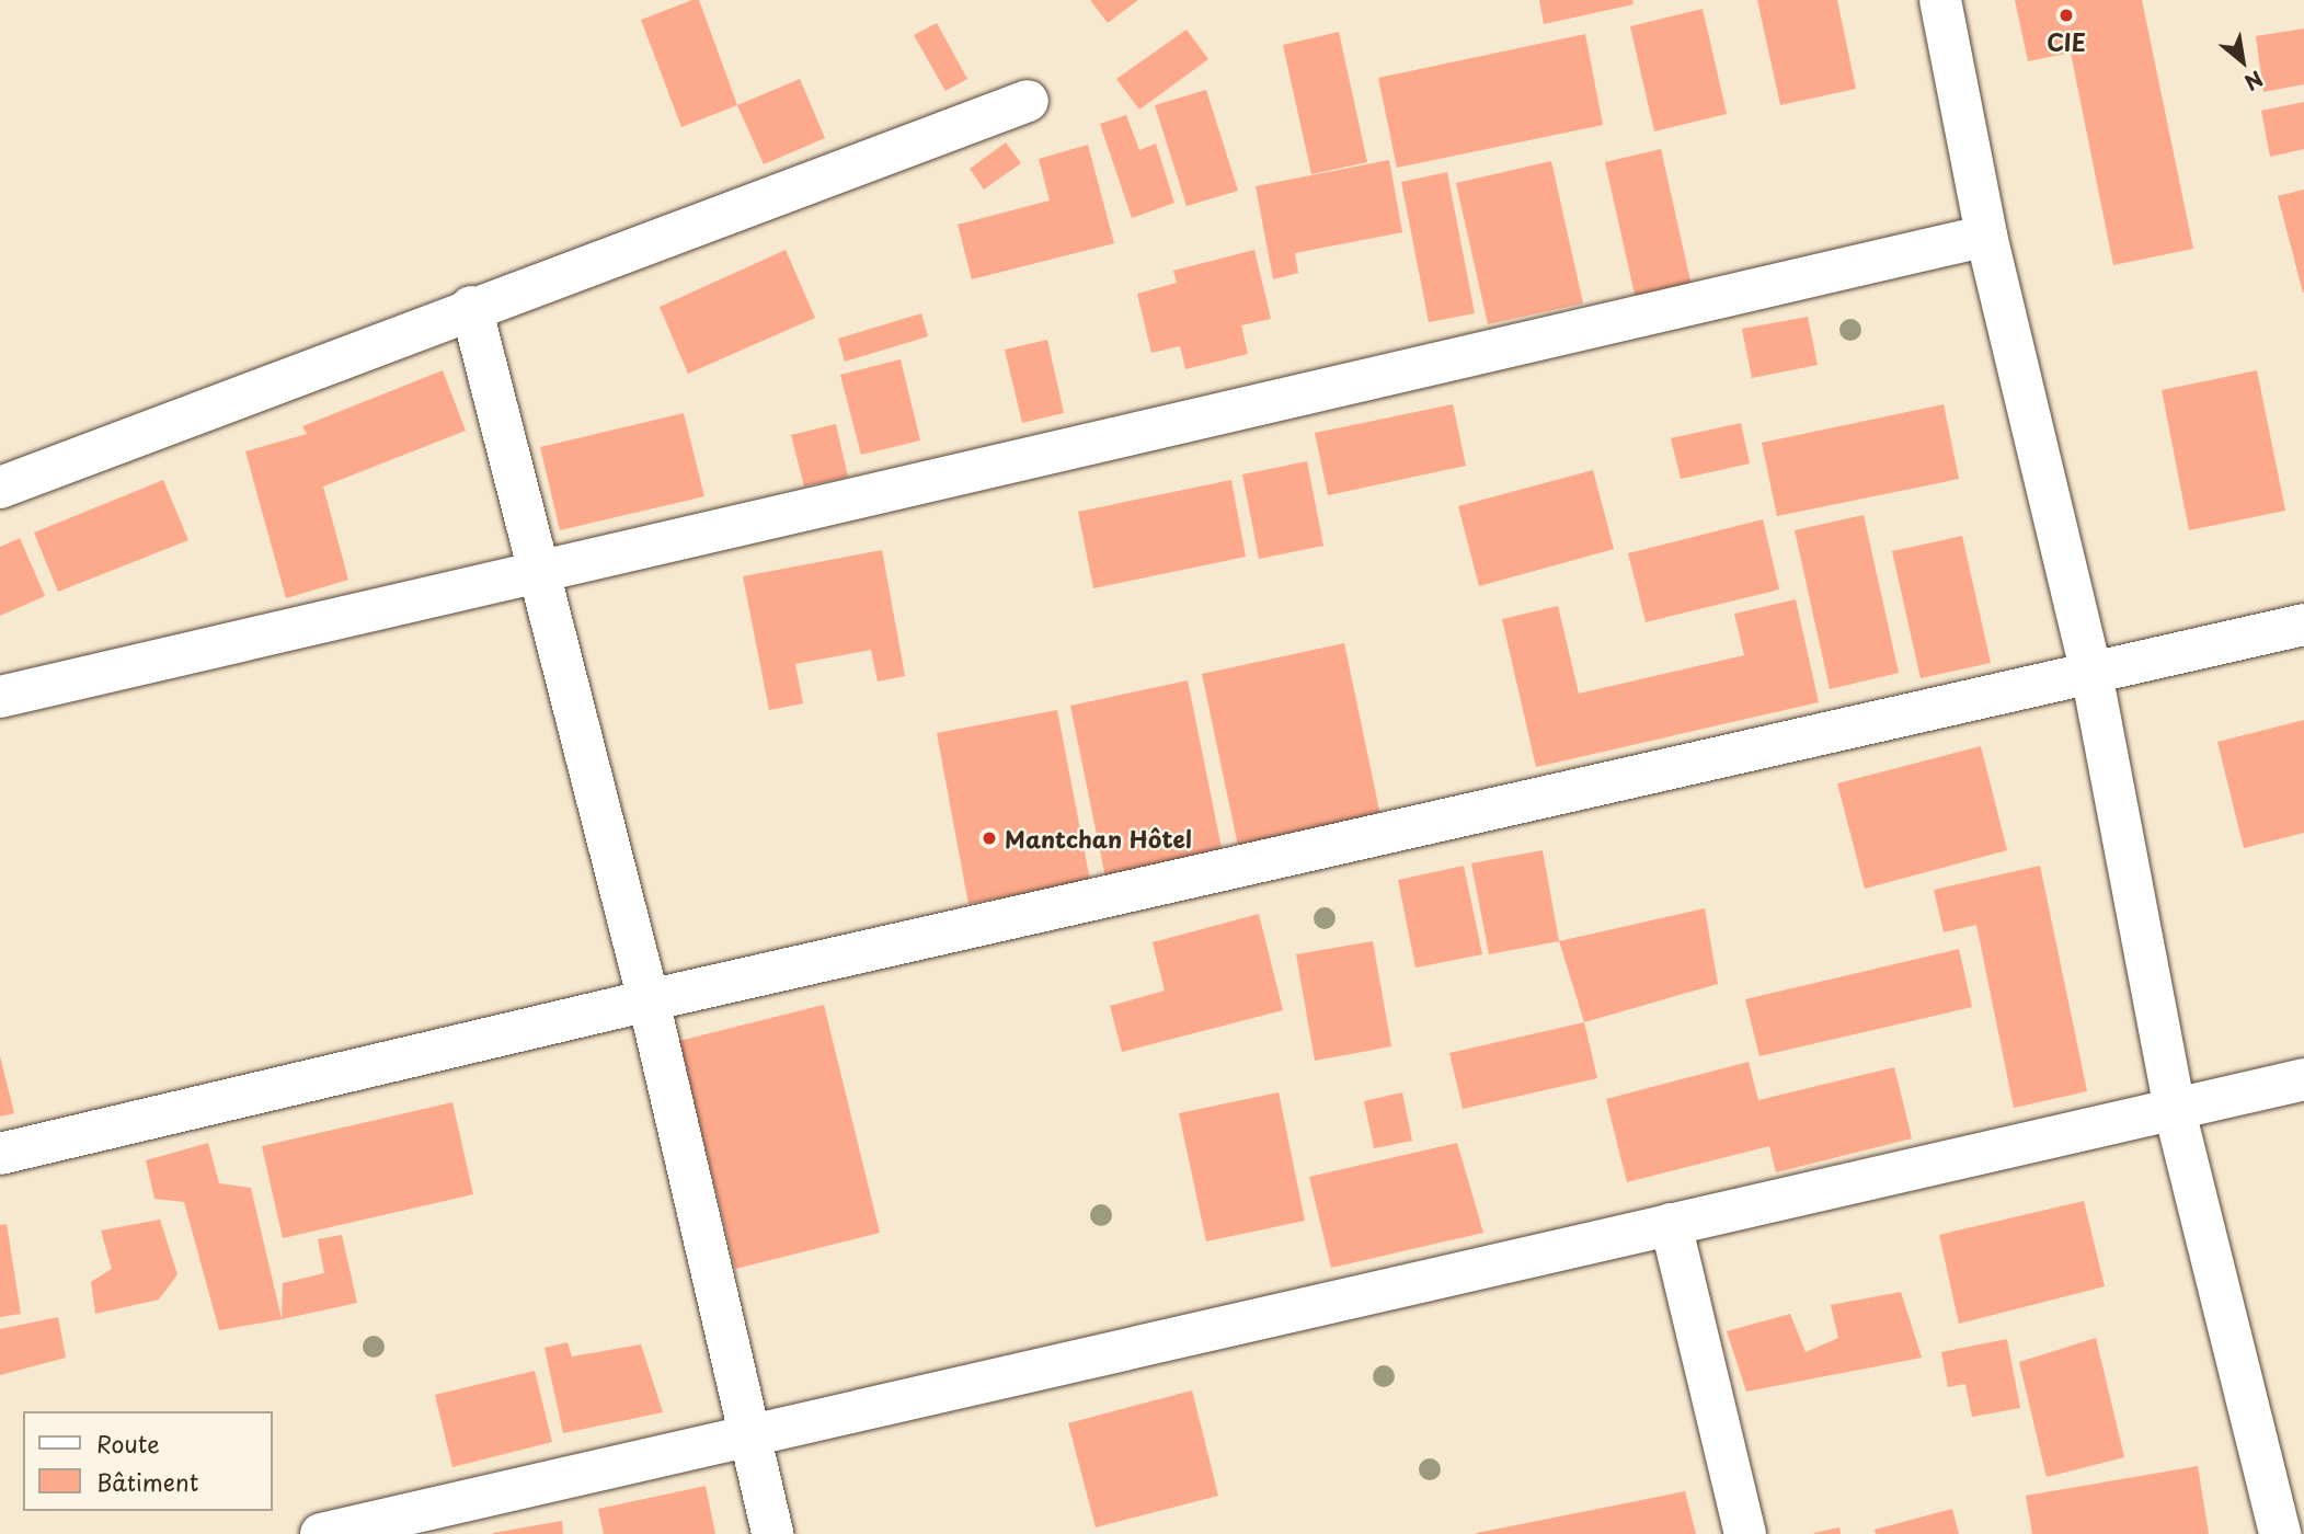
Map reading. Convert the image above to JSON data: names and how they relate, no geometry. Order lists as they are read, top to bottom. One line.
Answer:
{"places":["CIE","Mantchan Hôtel"],"legend":["Route","Bâtiment"],"north":"bottom right"}
